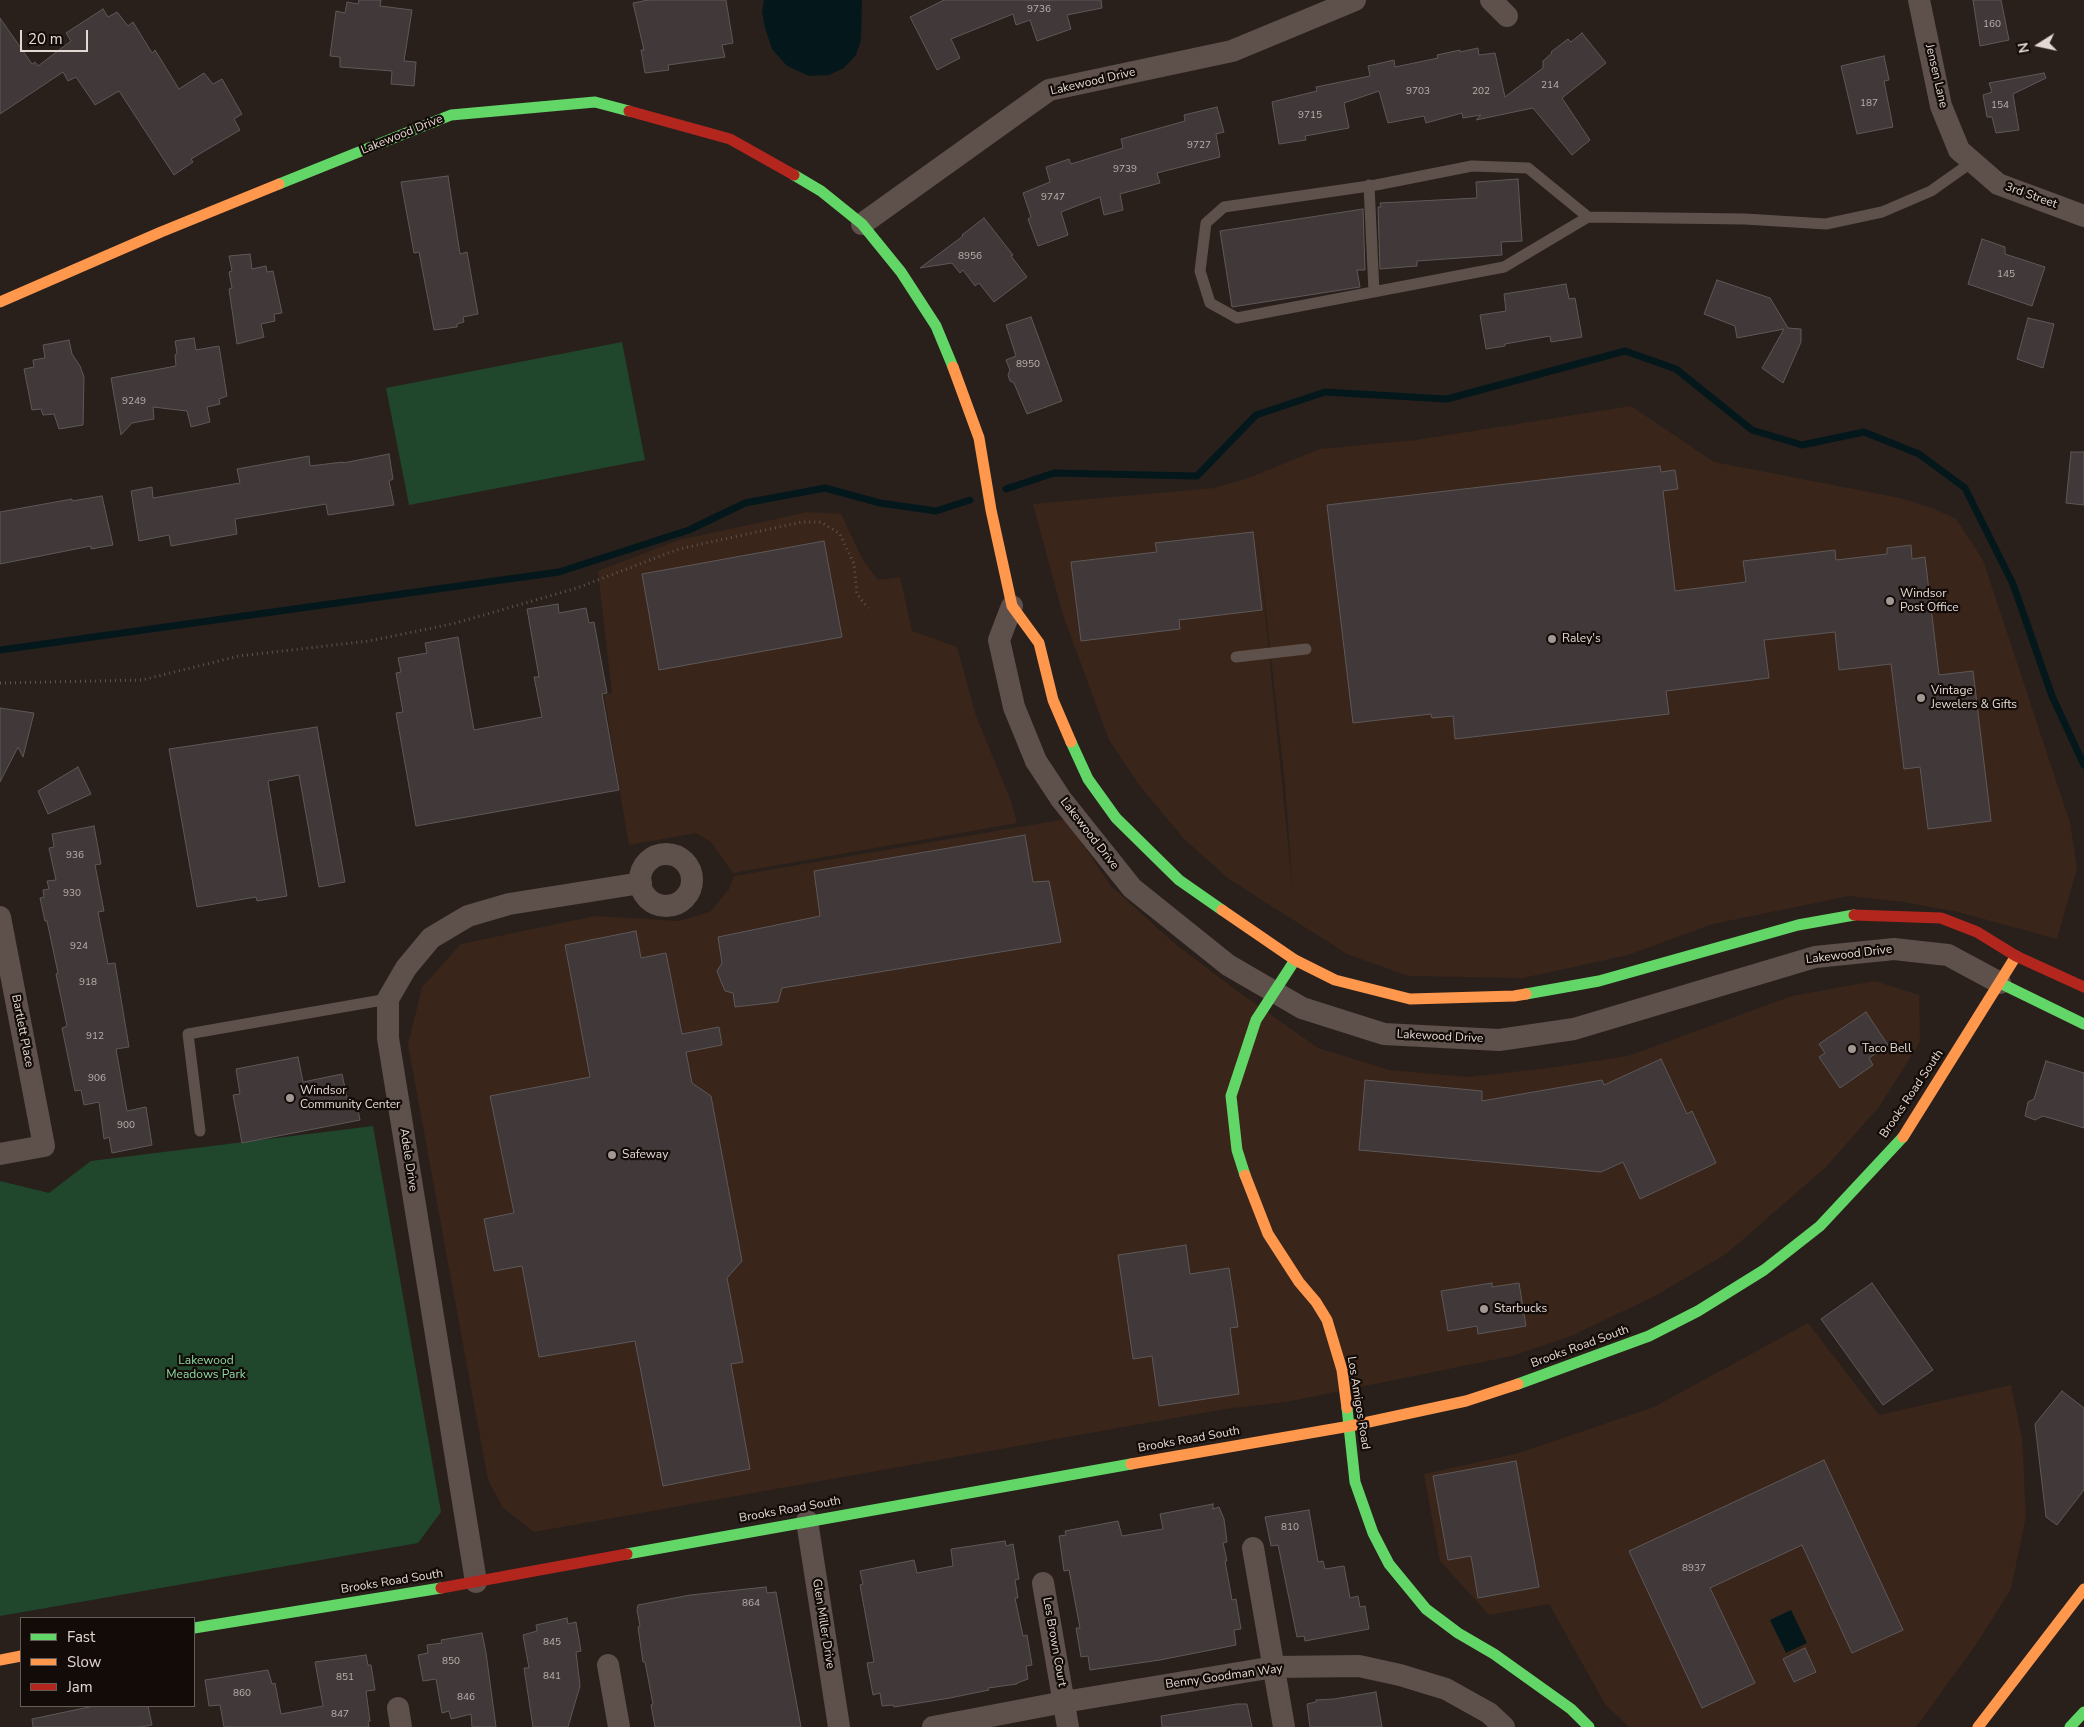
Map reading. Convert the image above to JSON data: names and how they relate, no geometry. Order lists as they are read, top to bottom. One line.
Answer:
{"streets":{"main road":["Lakewood Drive","Brooks Road South","Los Amigos Road"],"street":["Jensen Lane","3rd Street","Bartlett Place","Adele Drive","Glen Miller Drive","Les Brown Court","Benny Goodman Way"]},"crossings":[["Jensen Lane","3rd Street"],["Lakewood Drive","Brooks Road South"],["Lakewood Drive","Los Amigos Road"],["Brooks Road South","Adele Drive"],["Brooks Road South","Los Amigos Road"],["Brooks Road South","Glen Miller Drive"],["Les Brown Court","Benny Goodman Way"]],"parks":["Lakewood Meadows Park"],"places":["Windsor Post Office","Raley's","Vintage Jewelers & Gifts","Taco Bell","Windsor Community Center","Safeway","Starbucks"],"house_numbers":["9736","160","214","9703","202","187","154","9715","9727","9739","9747","8956","145","8950","9249","936","930","924","918","912","906","900","810","8937","864","845","850","841","851","860","846","847"],"legend":["Fast","Slow","Jam"],"scale_bar":"20 m","north":"left"}
